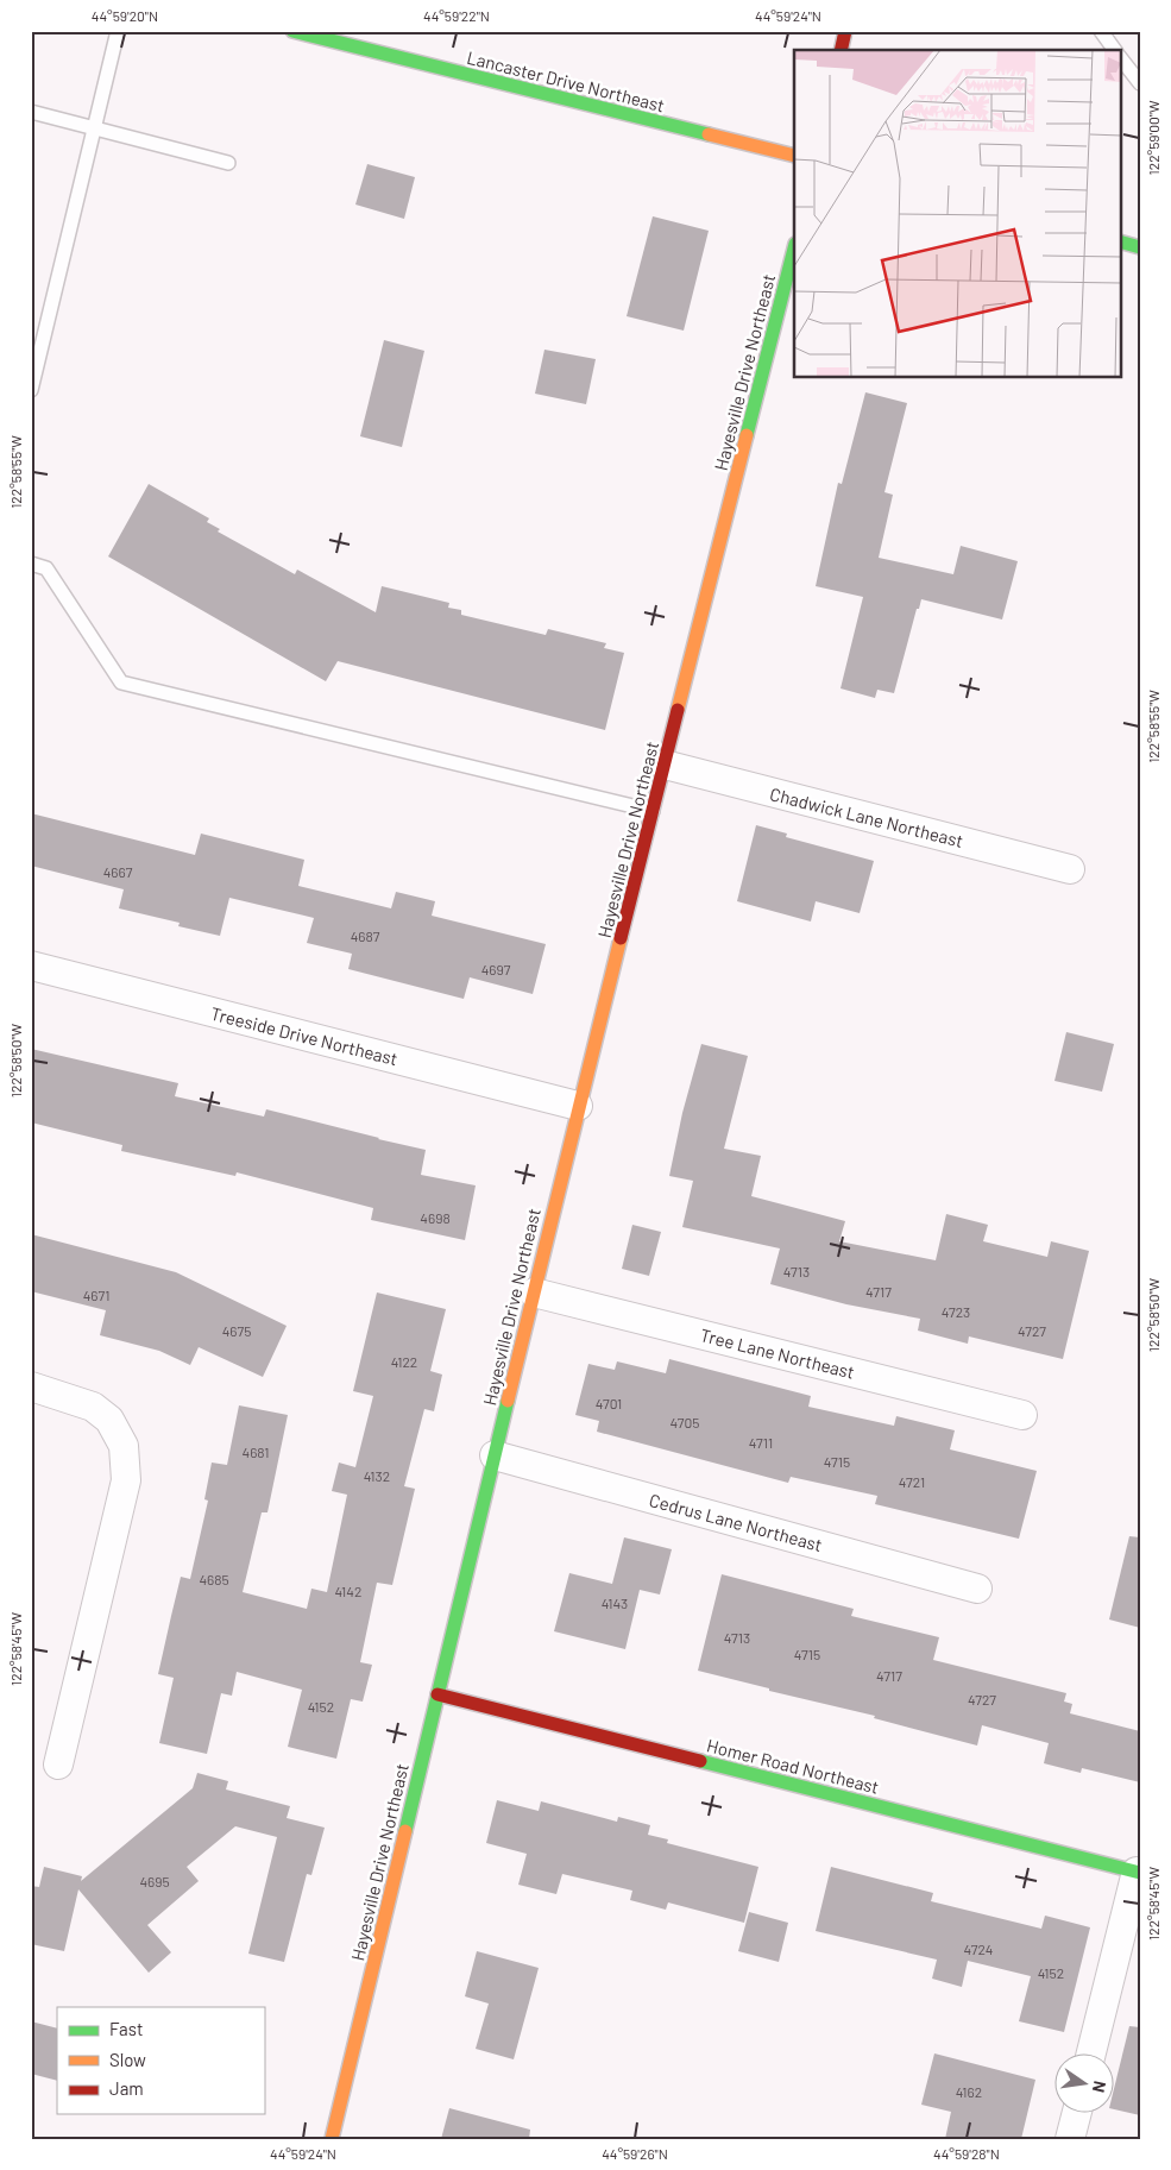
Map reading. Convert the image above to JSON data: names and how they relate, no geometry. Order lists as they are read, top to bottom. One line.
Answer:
{"streets":{"street":["Lancaster Drive Northeast","Hayesville Drive Northeast","Chadwick Lane Northeast","Treeside Drive Northeast","Tree Lane Northeast","Cedrus Lane Northeast","Homer Road Northeast"]},"crossings":[["Hayesville Drive Northeast","Chadwick Lane Northeast"],["Hayesville Drive Northeast","Treeside Drive Northeast"],["Hayesville Drive Northeast","Tree Lane Northeast"],["Hayesville Drive Northeast","Cedrus Lane Northeast"],["Hayesville Drive Northeast","Homer Road Northeast"]],"house_numbers":["4667","4687","4697","4698","4713","4717","4671","4723","4675","4727","4122","4701","4705","4711","4681","4715","4132","4721","4685","4142","4143","4713","4715","4717","4727","4152","4695","4724","4152","4162"],"legend":["Fast","Slow","Jam"],"north":"right","coordinates":["44°59'20\"N","44°59'22\"N","44°59'24\"N","122°59'00\"W","122°58'55\"W","122°58'50\"W","122°58'45\"W","44°59'26\"N","44°59'28\"N"]}
